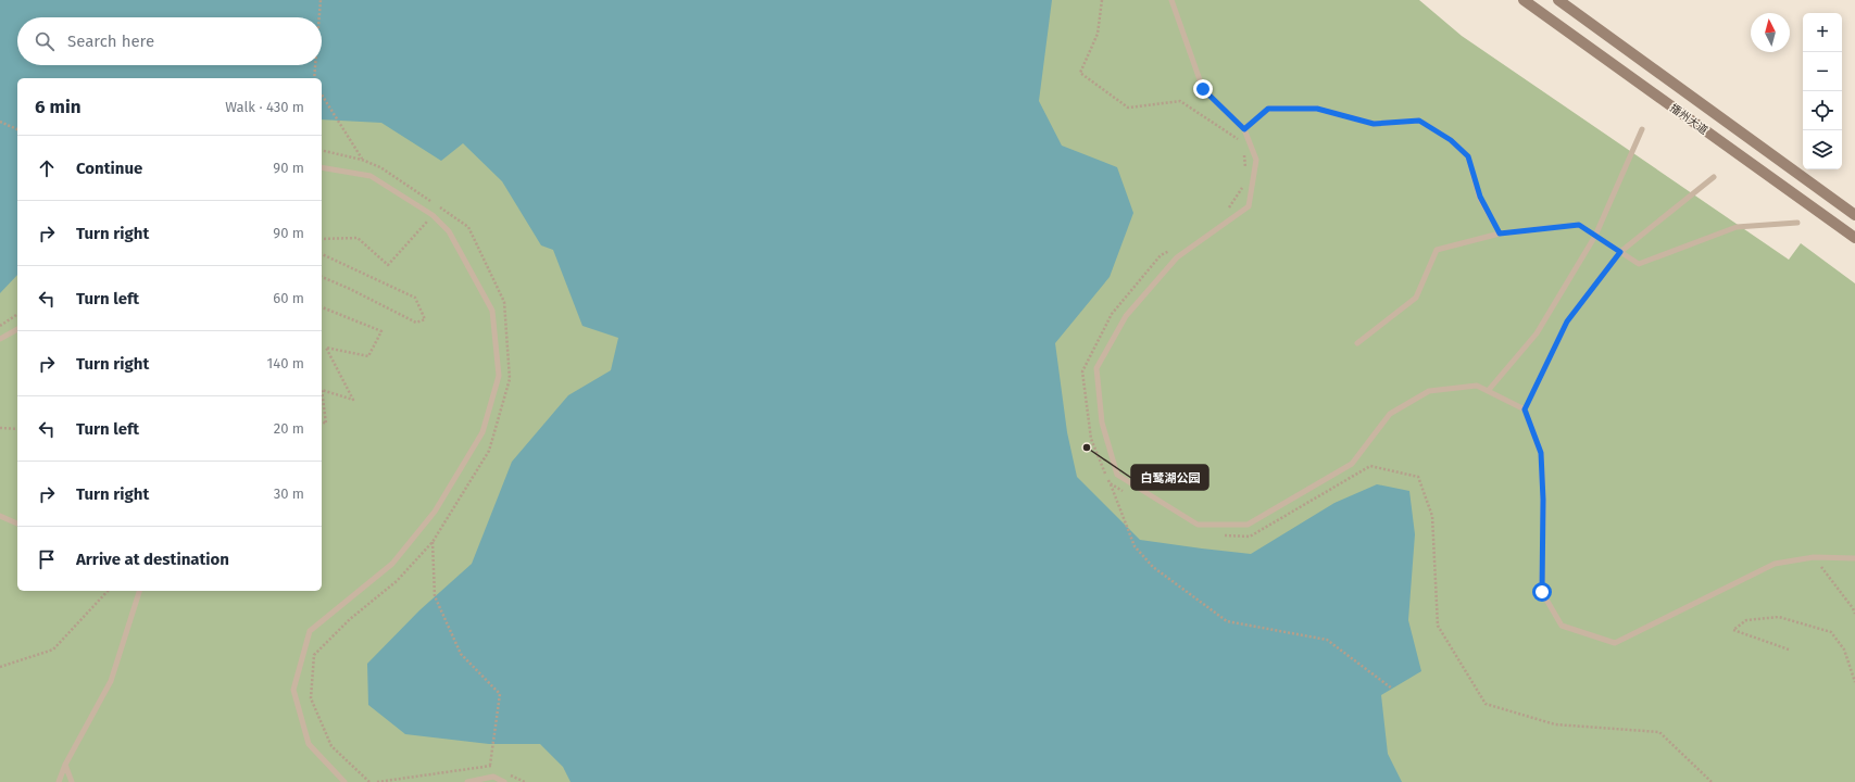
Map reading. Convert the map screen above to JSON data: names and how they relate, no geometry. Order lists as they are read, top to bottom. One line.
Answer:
{"streets":{"main road":["播州大道"]},"places":["白鹭湖公园"],"north":"top","page":{"map_buttons":["+","−"],"search":"Search here","heading":["6 min","Walk · 430 m"],"list":[["Continue","90 m"],["Turn right","90 m"],["Turn left","60 m"],["Turn right","140 m"],["Turn left","20 m"],["Turn right","30 m"],"Arrive at destination"]}}
